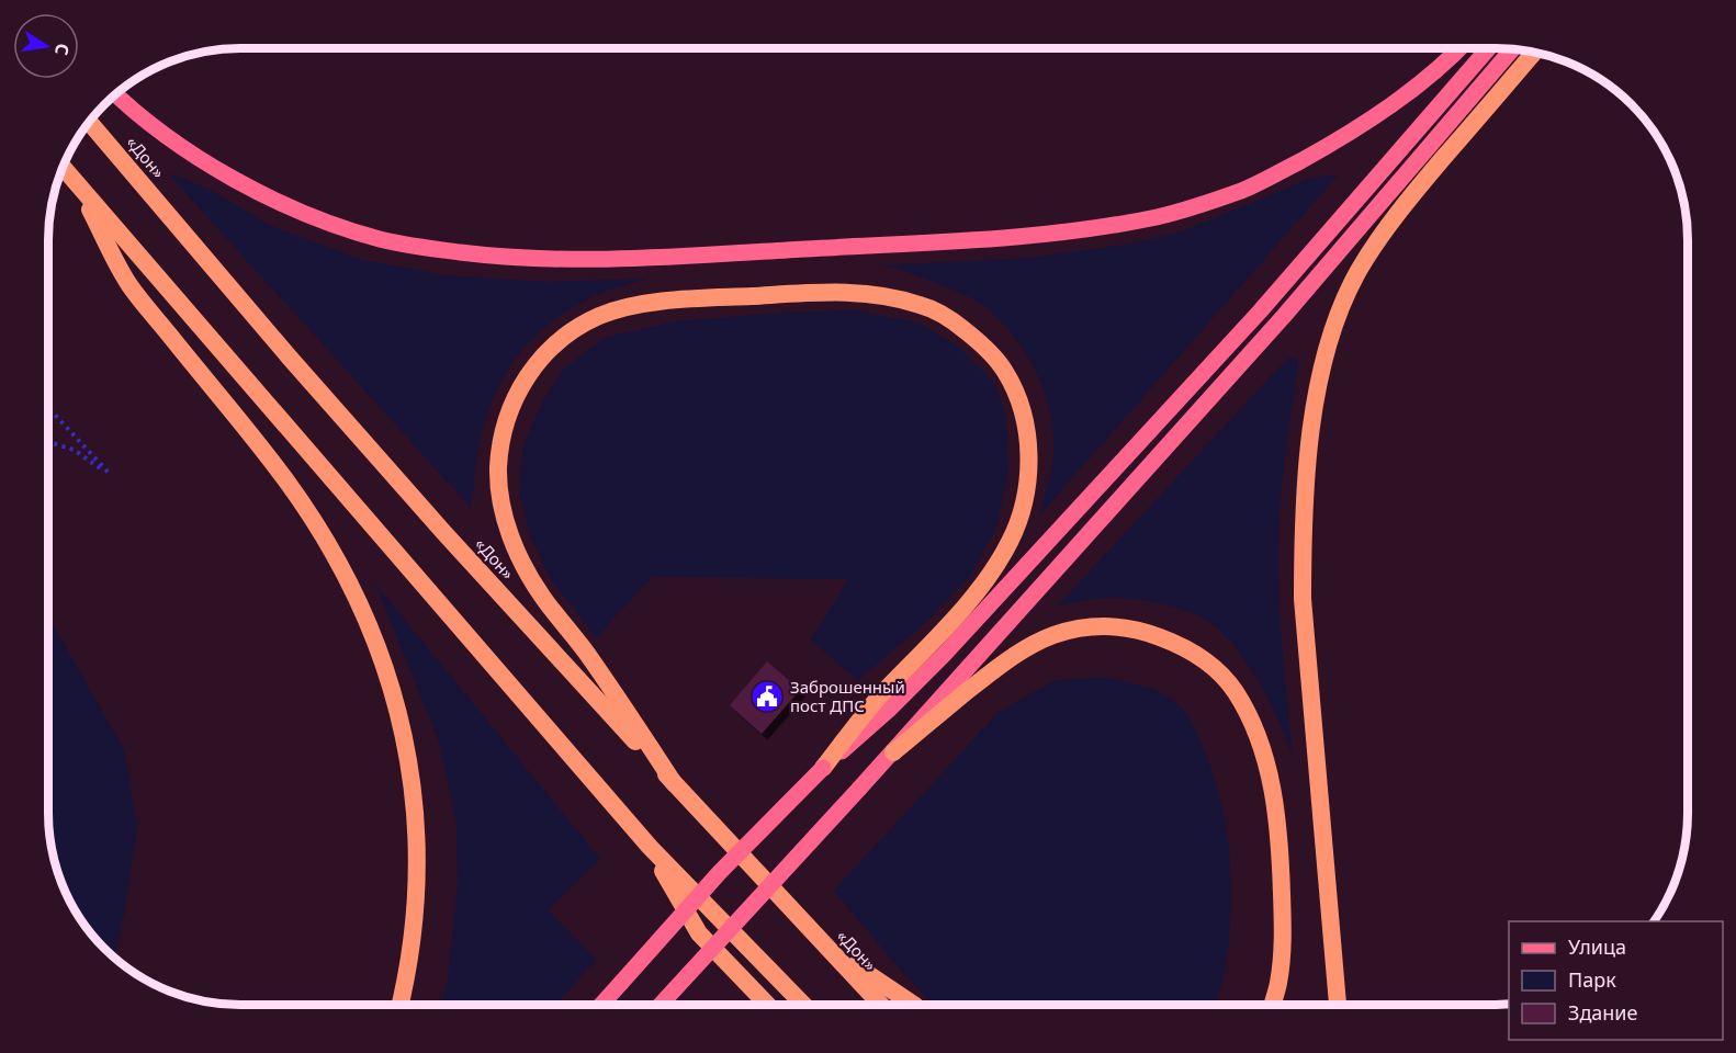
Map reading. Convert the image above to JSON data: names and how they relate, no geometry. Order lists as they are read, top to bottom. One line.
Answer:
{"streets":{"highway":["«Дон»"]},"places":{"public building":["Заброшенный пост ДПС"]},"legend":["Улица","Парк","Здание"],"north":"right"}
